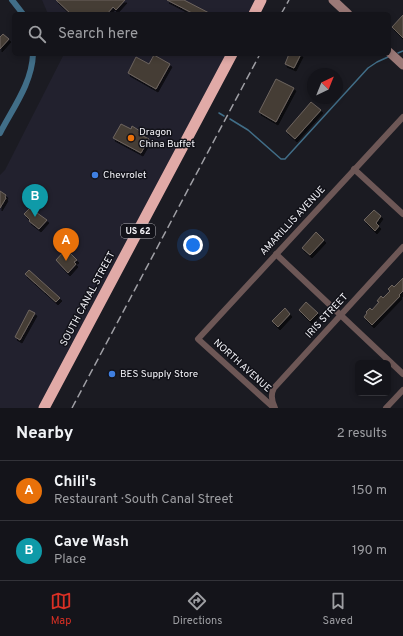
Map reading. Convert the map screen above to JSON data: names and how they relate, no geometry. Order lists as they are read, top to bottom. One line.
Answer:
{"streets":{"highway":["US 62","SOUTH CANAL STREET"],"street":["AMARILLIS AVENUE","IRIS STREET","NORTH AVENUE"]},"crossings":[["AMARILLIS AVENUE","NORTH AVENUE"],["IRIS STREET","NORTH AVENUE"]],"places":["Dragon China Buffet","Chevrolet","BES Supply Store"],"north":"top right","page":{"search":"Search here","pins":["B","A"],"heading":["Nearby","2 results"],"list":[{"mark":"A","name":"Chili's","note":"Restaurant · South Canal Street","value":"150 m"},{"mark":"B","name":"Cave Wash","note":"Place","value":"190 m"}],"nav":["Map","Directions","Saved"]}}
